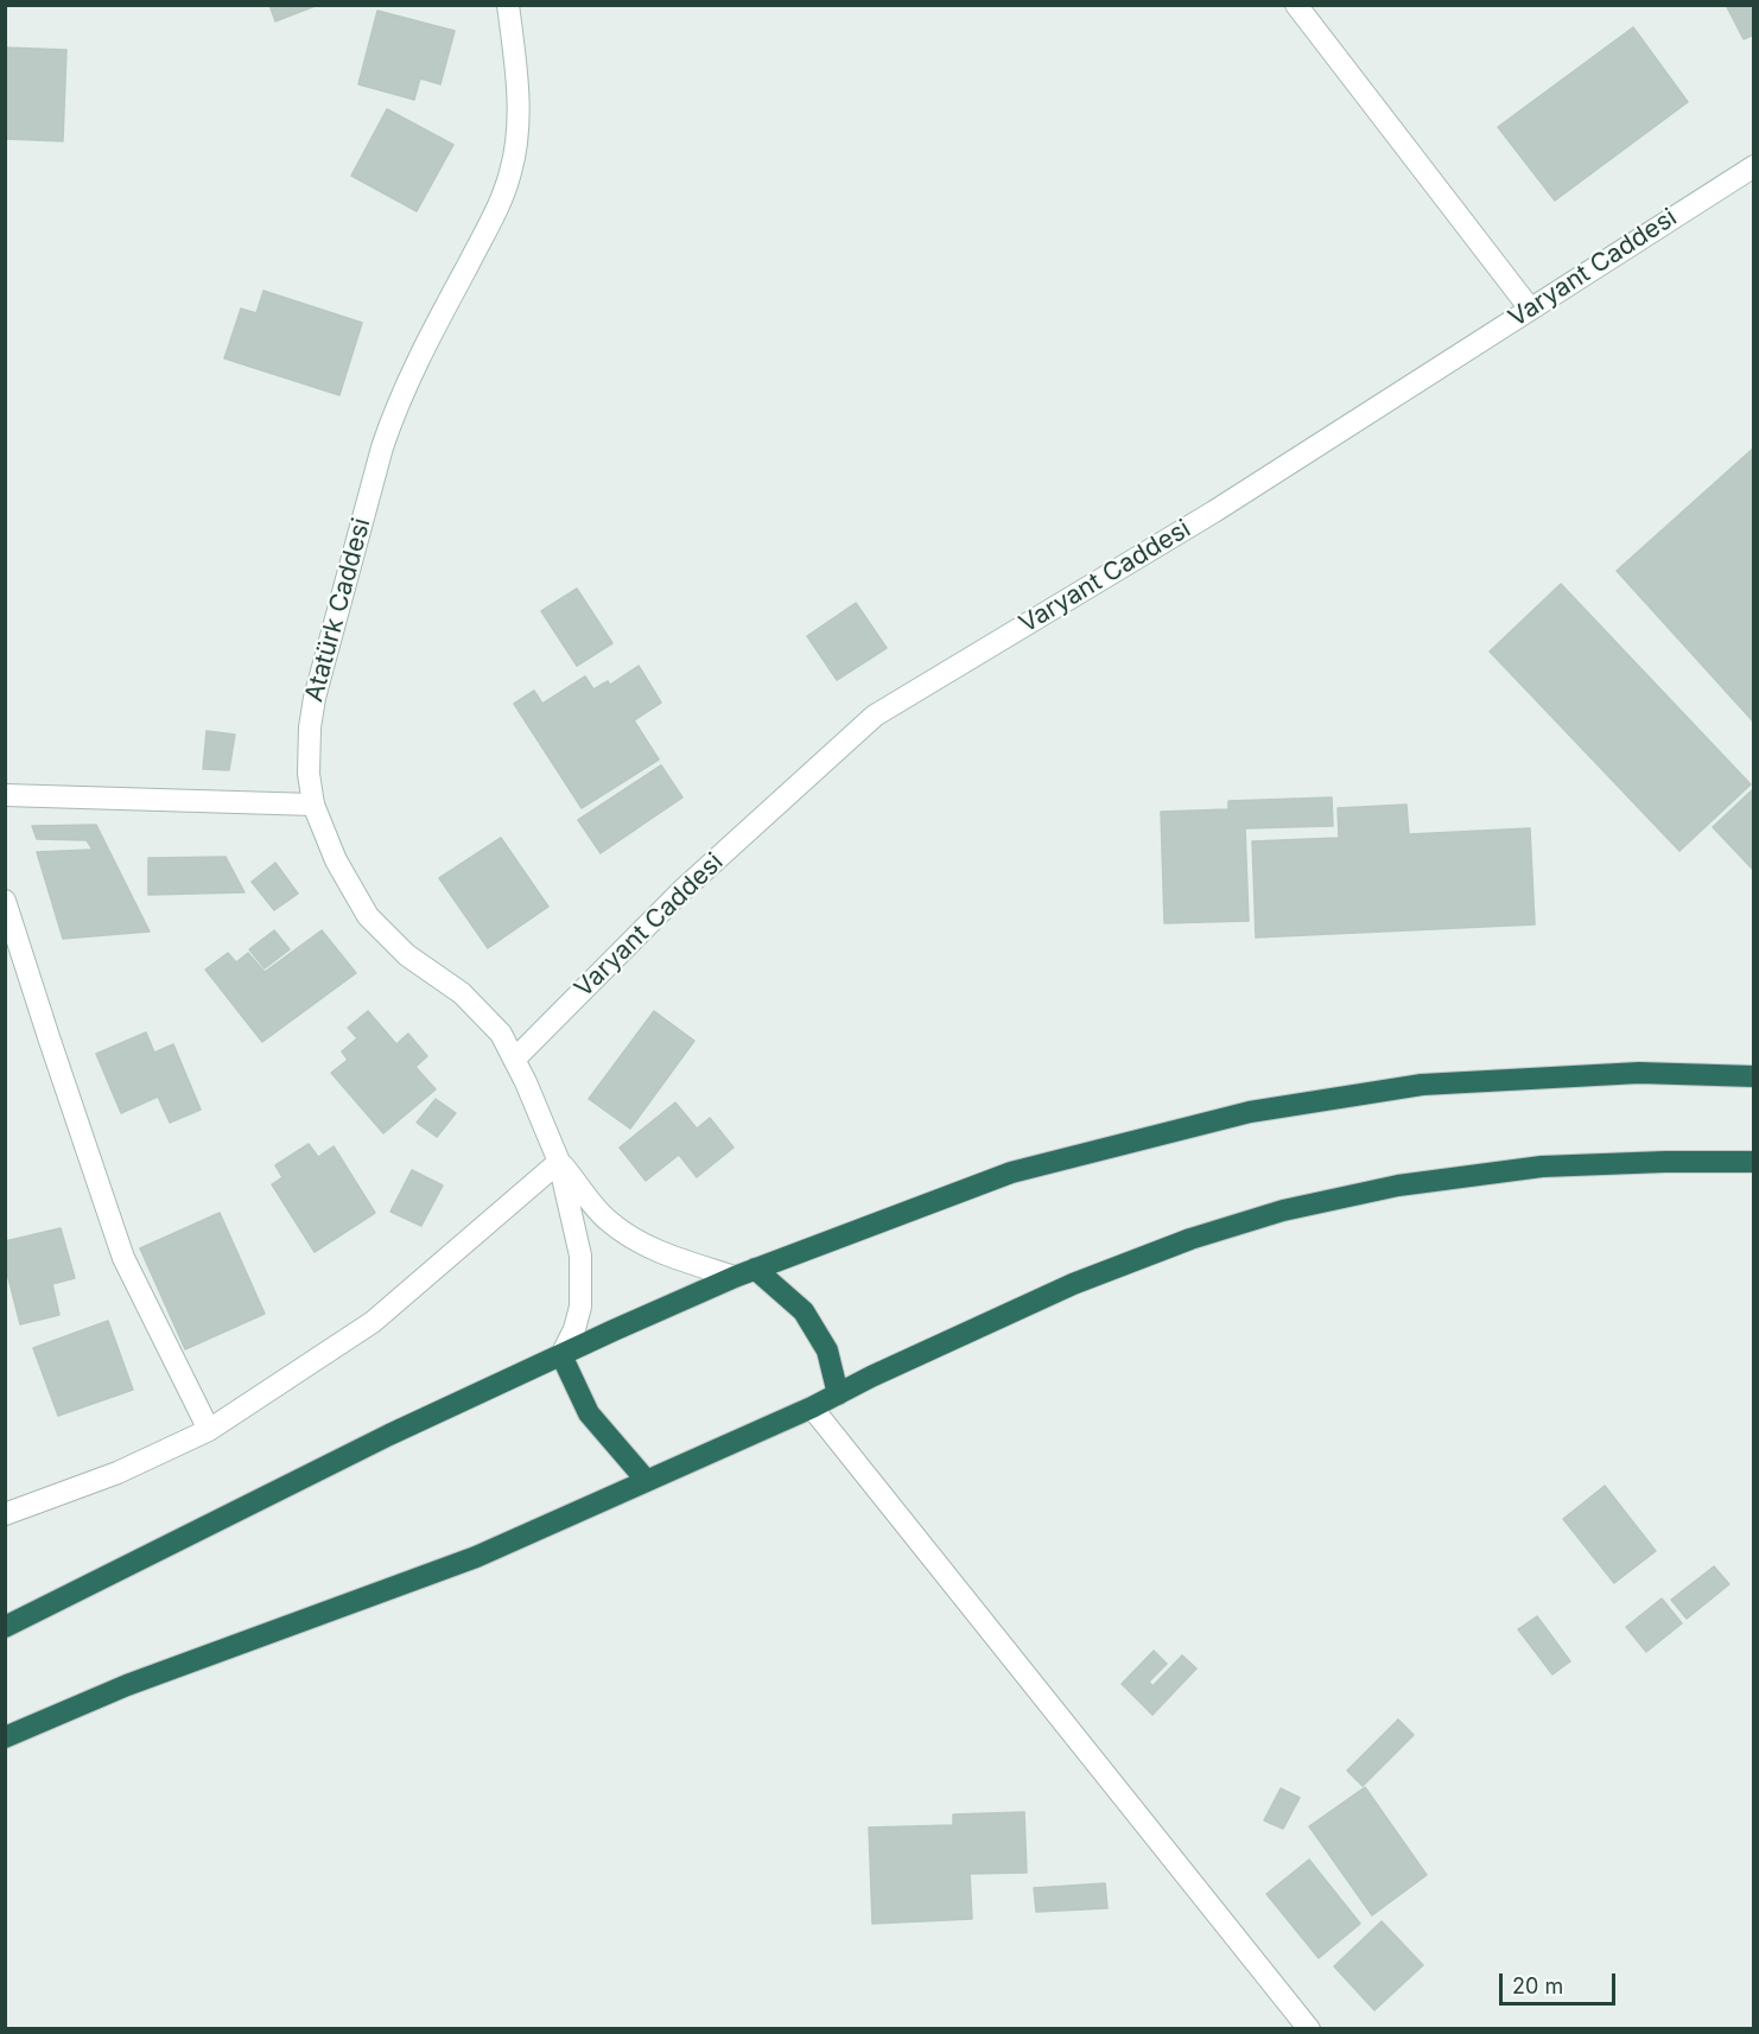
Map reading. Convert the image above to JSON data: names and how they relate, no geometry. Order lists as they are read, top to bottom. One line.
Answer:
{"streets":{"street":["Varyant Caddesi","Atatürk Caddesi"]},"crossings":[["Varyant Caddesi","Atatürk Caddesi"]],"scale_bar":"20 m"}
